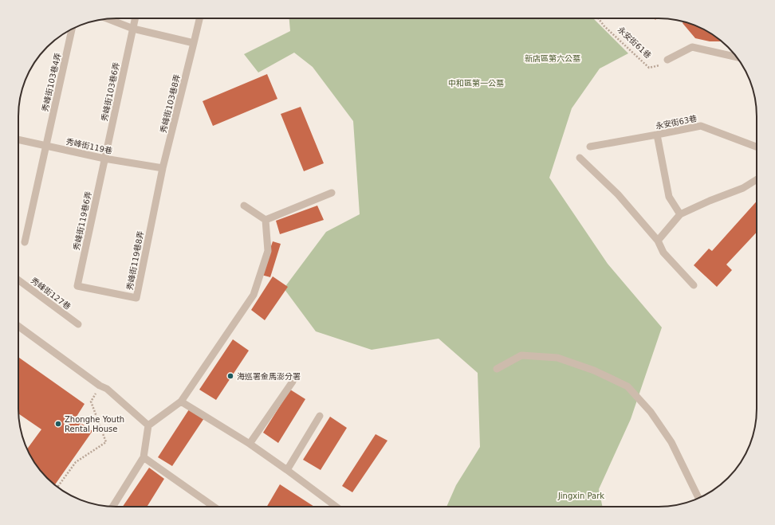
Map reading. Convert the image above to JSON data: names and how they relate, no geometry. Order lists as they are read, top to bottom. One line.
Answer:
{"streets":{"lane":["秀峰街103巷4弄","秀峰街103巷6弄","秀峰街103巷8弄","永安街63巷","秀峰街119巷","秀峰街119巷6弄","秀峰街119巷8弄","秀峰街127巷"],"path":["永安街61巷"]},"crossings":[["秀峰街103巷4弄","秀峰街119巷"],["秀峰街103巷6弄","秀峰街119巷"],["秀峰街103巷6弄","秀峰街119巷6弄"],["秀峰街103巷8弄","秀峰街119巷"],["秀峰街103巷8弄","秀峰街119巷8弄"],["秀峰街119巷","秀峰街119巷6弄"],["秀峰街119巷","秀峰街119巷8弄"],["秀峰街119巷6弄","秀峰街119巷8弄"]],"parks":["新店區第六公墓","中和區第一公墓","Jingxin Park"],"places":["海巡署金馬澎分署","Zhonghe Youth Rental House"]}
